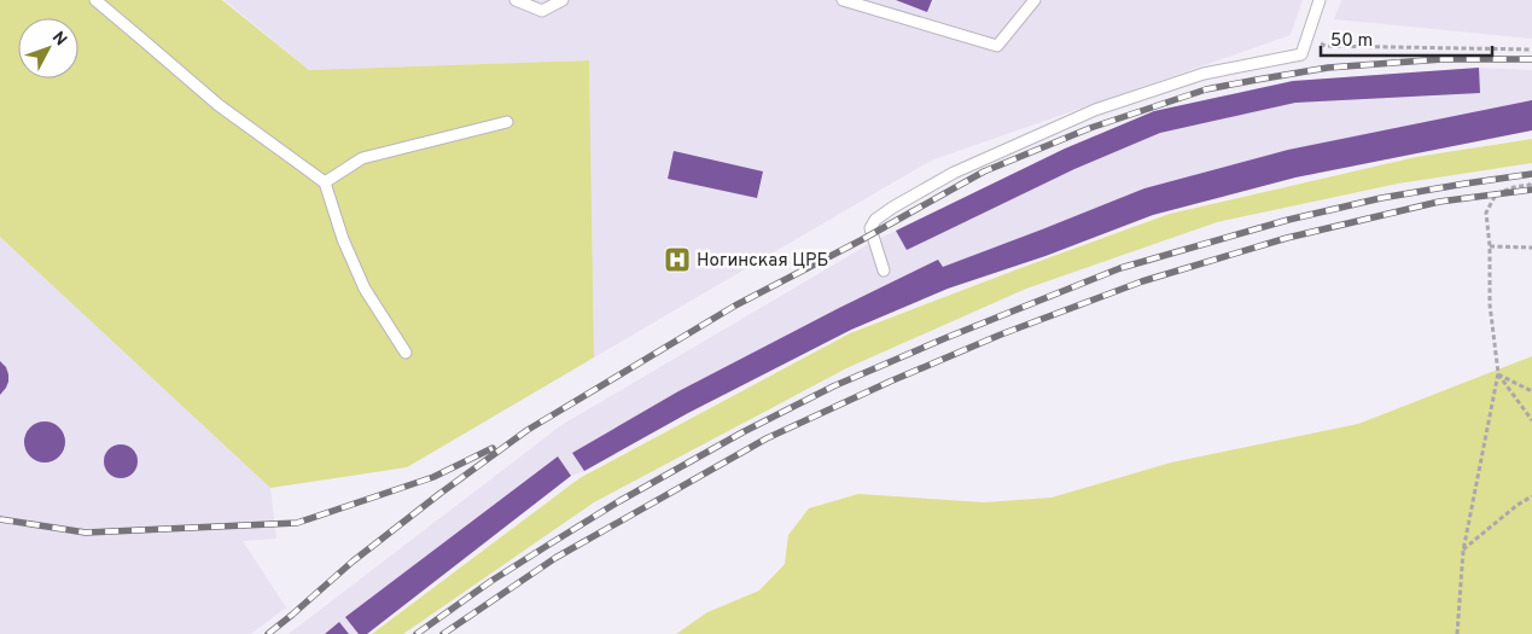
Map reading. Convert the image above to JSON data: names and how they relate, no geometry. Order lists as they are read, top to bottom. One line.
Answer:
{"places":{"hospital":["Ногинская ЦРБ"]},"scale_bar":"50 m","north":"top right"}
